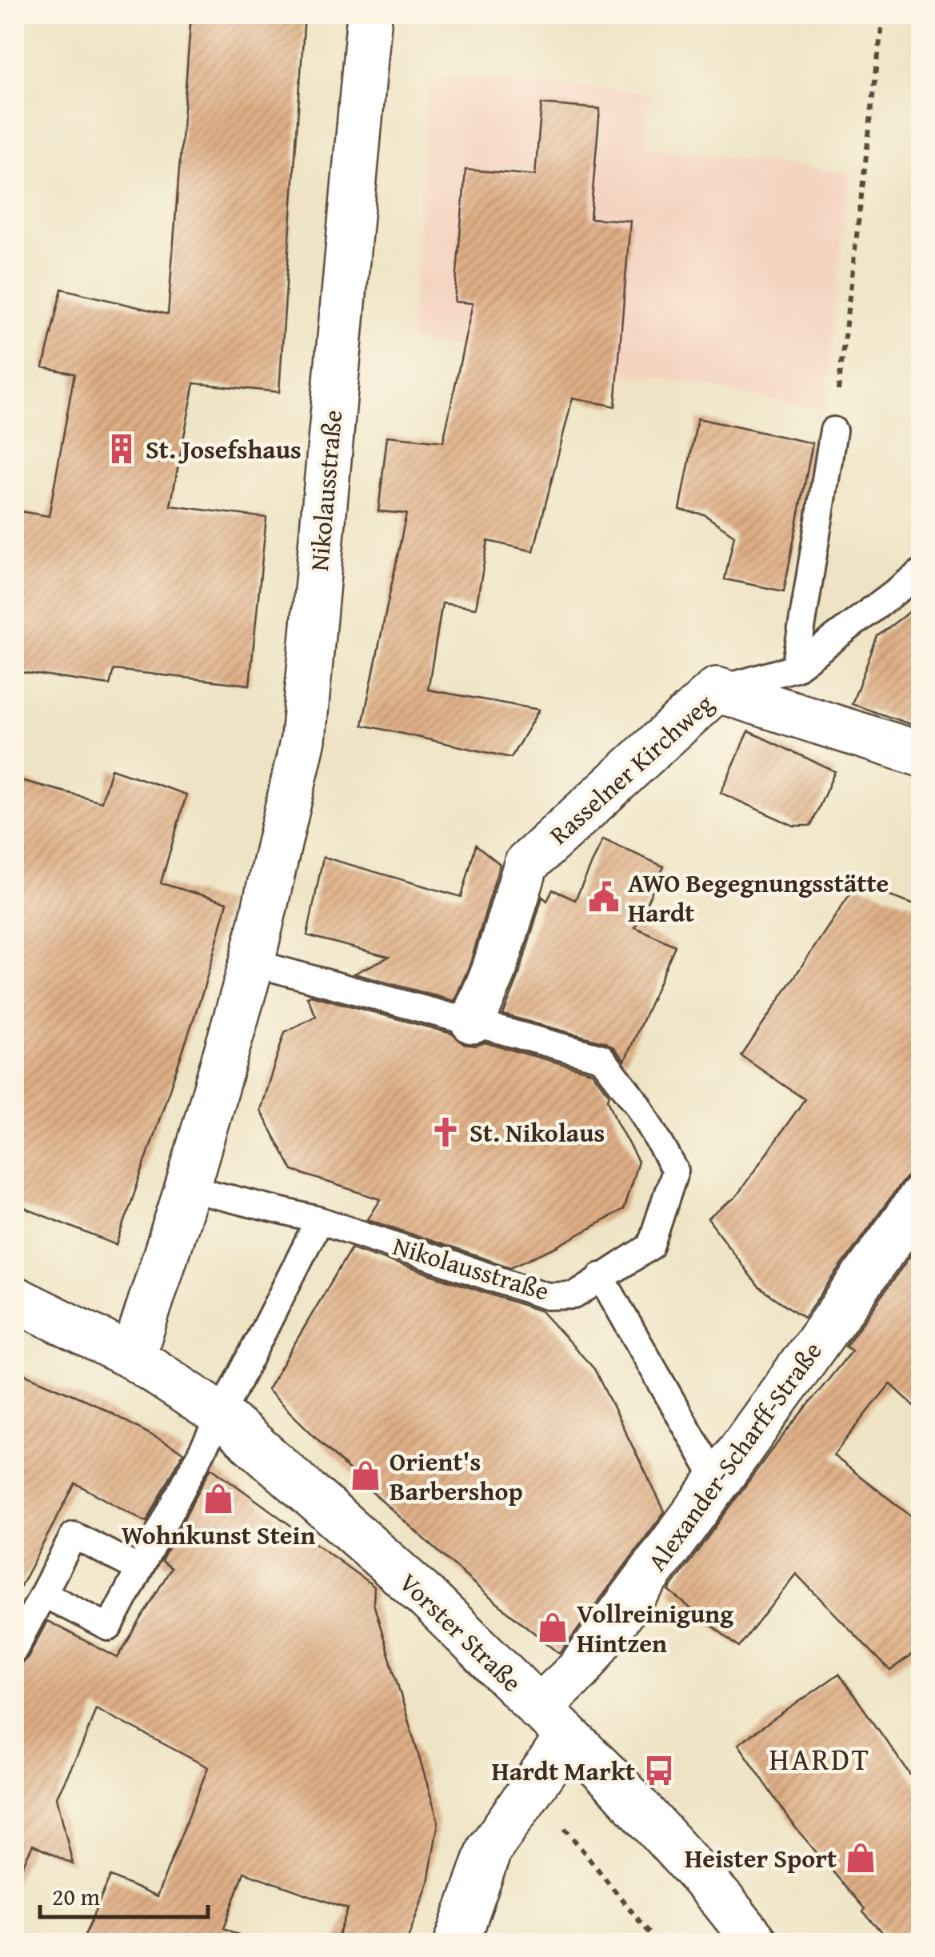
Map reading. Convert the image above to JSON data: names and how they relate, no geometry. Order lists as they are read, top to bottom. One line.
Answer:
{"streets":{"street":["Nikolausstraße","Rasselner Kirchweg","Alexander-Scharff-Straße","Vorster Straße"]},"crossings":[["Nikolausstraße","Rasselner Kirchweg"],["Nikolausstraße","Vorster Straße"],["Alexander-Scharff-Straße","Vorster Straße"]],"districts":["HARDT"],"places":{"building":["St. Josefshaus"],"public building":["AWO Begegnungsstätte Hardt"],"church":["St. Nikolaus"],"shop":["Orient's Barbershop","Wohnkunst Stein","Vollreinigung Hintzen","Heister Sport"],"bus stop":["Hardt Markt"]},"scale_bar":"20 m"}
